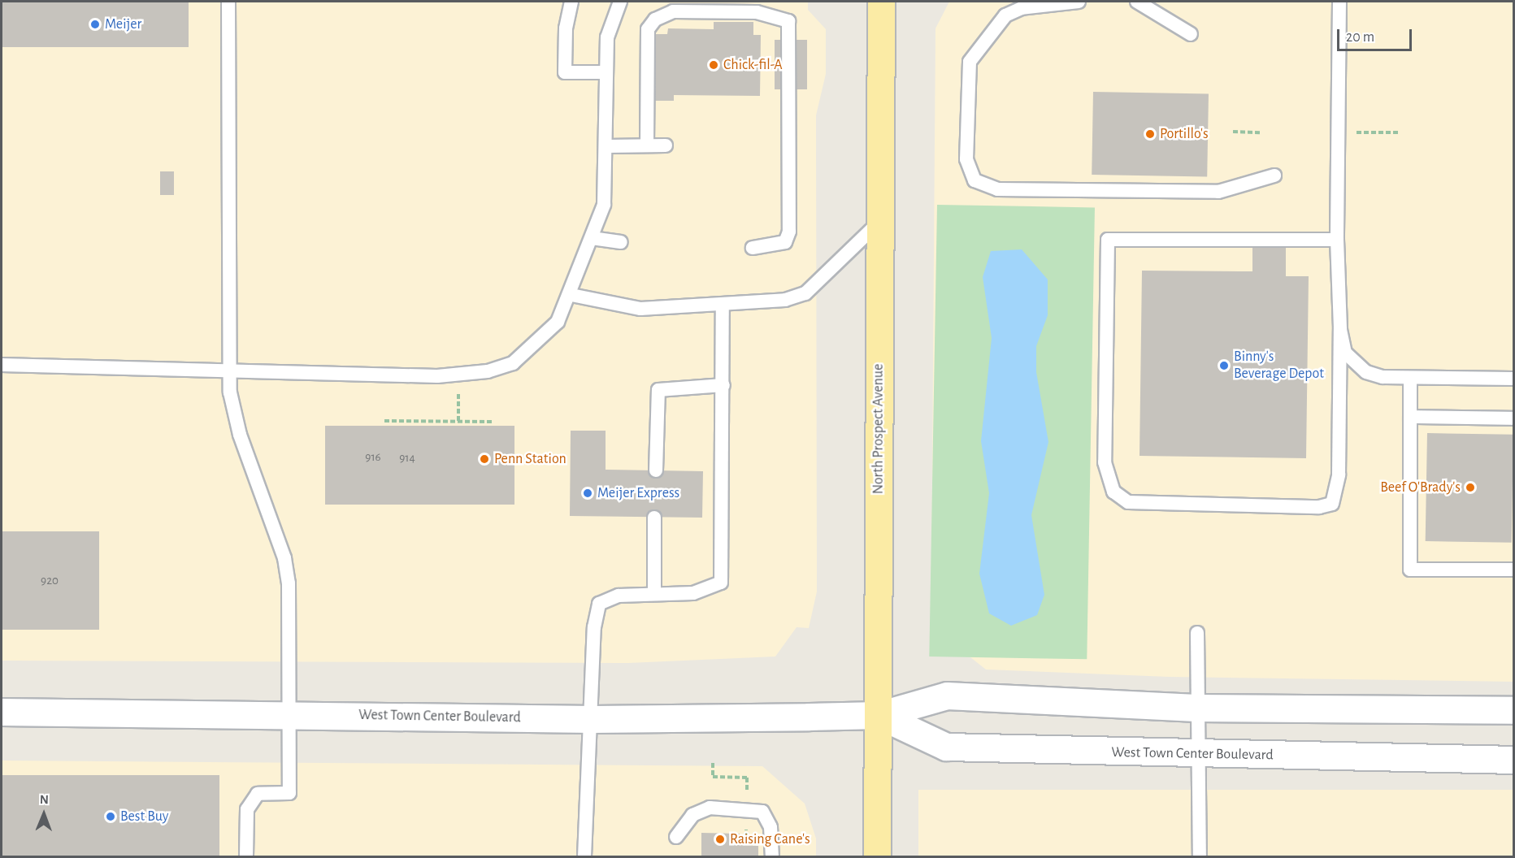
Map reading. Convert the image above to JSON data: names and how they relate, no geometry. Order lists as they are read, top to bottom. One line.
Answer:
{"streets":{"main road":["North Prospect Avenue","West Town Center Boulevard"]},"crossings":[["North Prospect Avenue","West Town Center Boulevard"]],"places":["Meijer","Chick-fil-A","Portillo's","Binny's Beverage Depot","Penn Station","Beef O'Brady's","Meijer Express","Best Buy","Raising Cane's"],"house_numbers":["916","914","920"],"scale_bar":"20 m","north":"top"}
